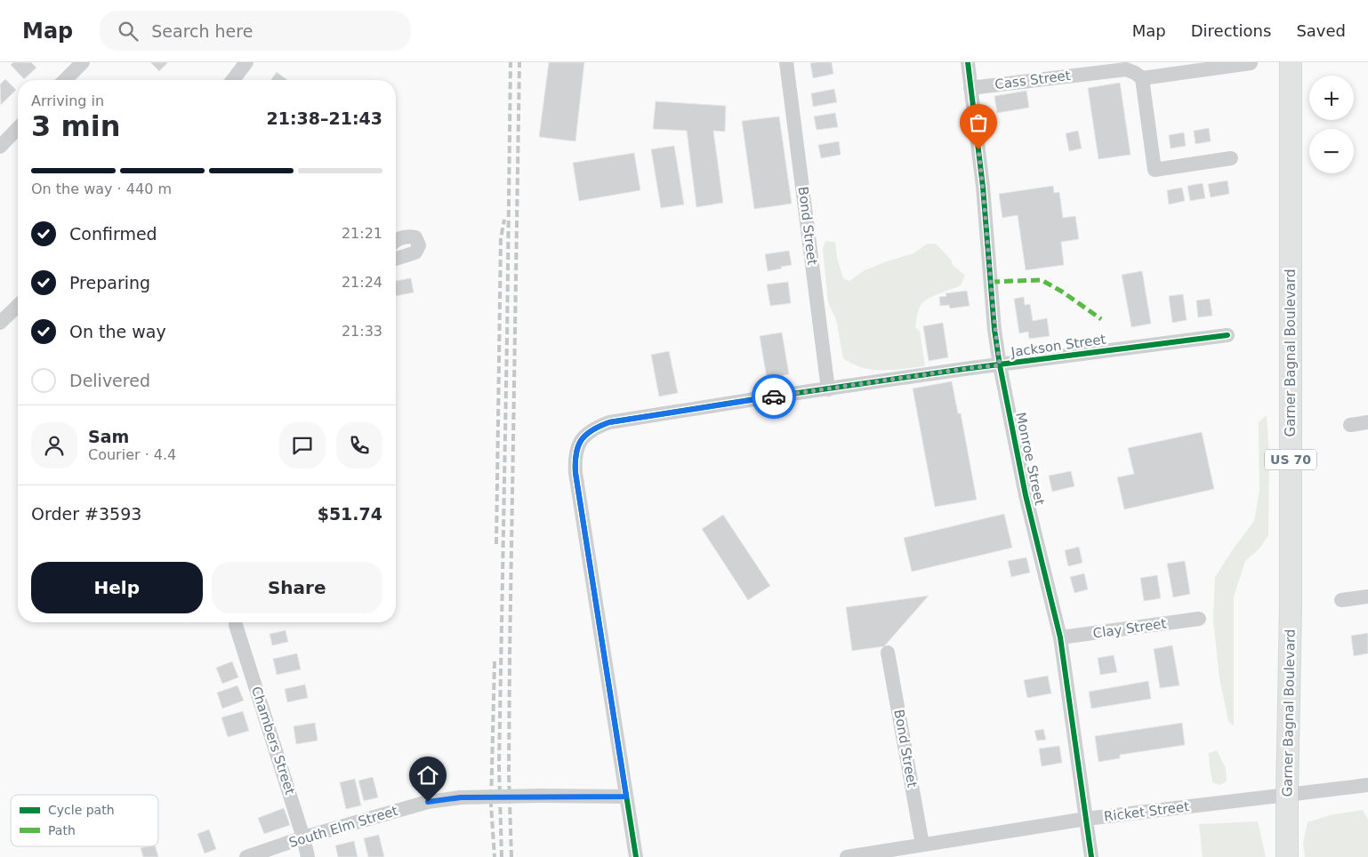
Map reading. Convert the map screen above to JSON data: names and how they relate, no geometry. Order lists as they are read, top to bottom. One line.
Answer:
{"streets":{"highway":["Garner Bagnal Boulevard","US 70"],"street":["Cass Street","Bond Street","Jackson Street","Monroe Street","Clay Street","Chambers Street","Ricket Street","South Elm Street"]},"crossings":[["Cass Street","Monroe Street"],["Bond Street","Jackson Street"],["Bond Street","Ricket Street"],["Jackson Street","Monroe Street"],["Jackson Street","South Elm Street"],["Garner Bagnal Boulevard","Ricket Street"],["Monroe Street","Clay Street"],["Monroe Street","Ricket Street"],["Chambers Street","South Elm Street"]],"legend":["Cycle path","Path"],"page":{"header":"Map","search":"Search here","nav":["Map","Directions","Saved"],"map_buttons":["+","−"],"heading":["3 min","Arriving in","21:38–21:43"],"panel":["Sam","Courier · 4.4","Order #3593","$51.74"],"bar":"On the way · 440 m","list":[["Confirmed","21:21"],["Preparing","21:24"],["On the way","21:33"],"Delivered"],"buttons":["Help","Share"]}}
